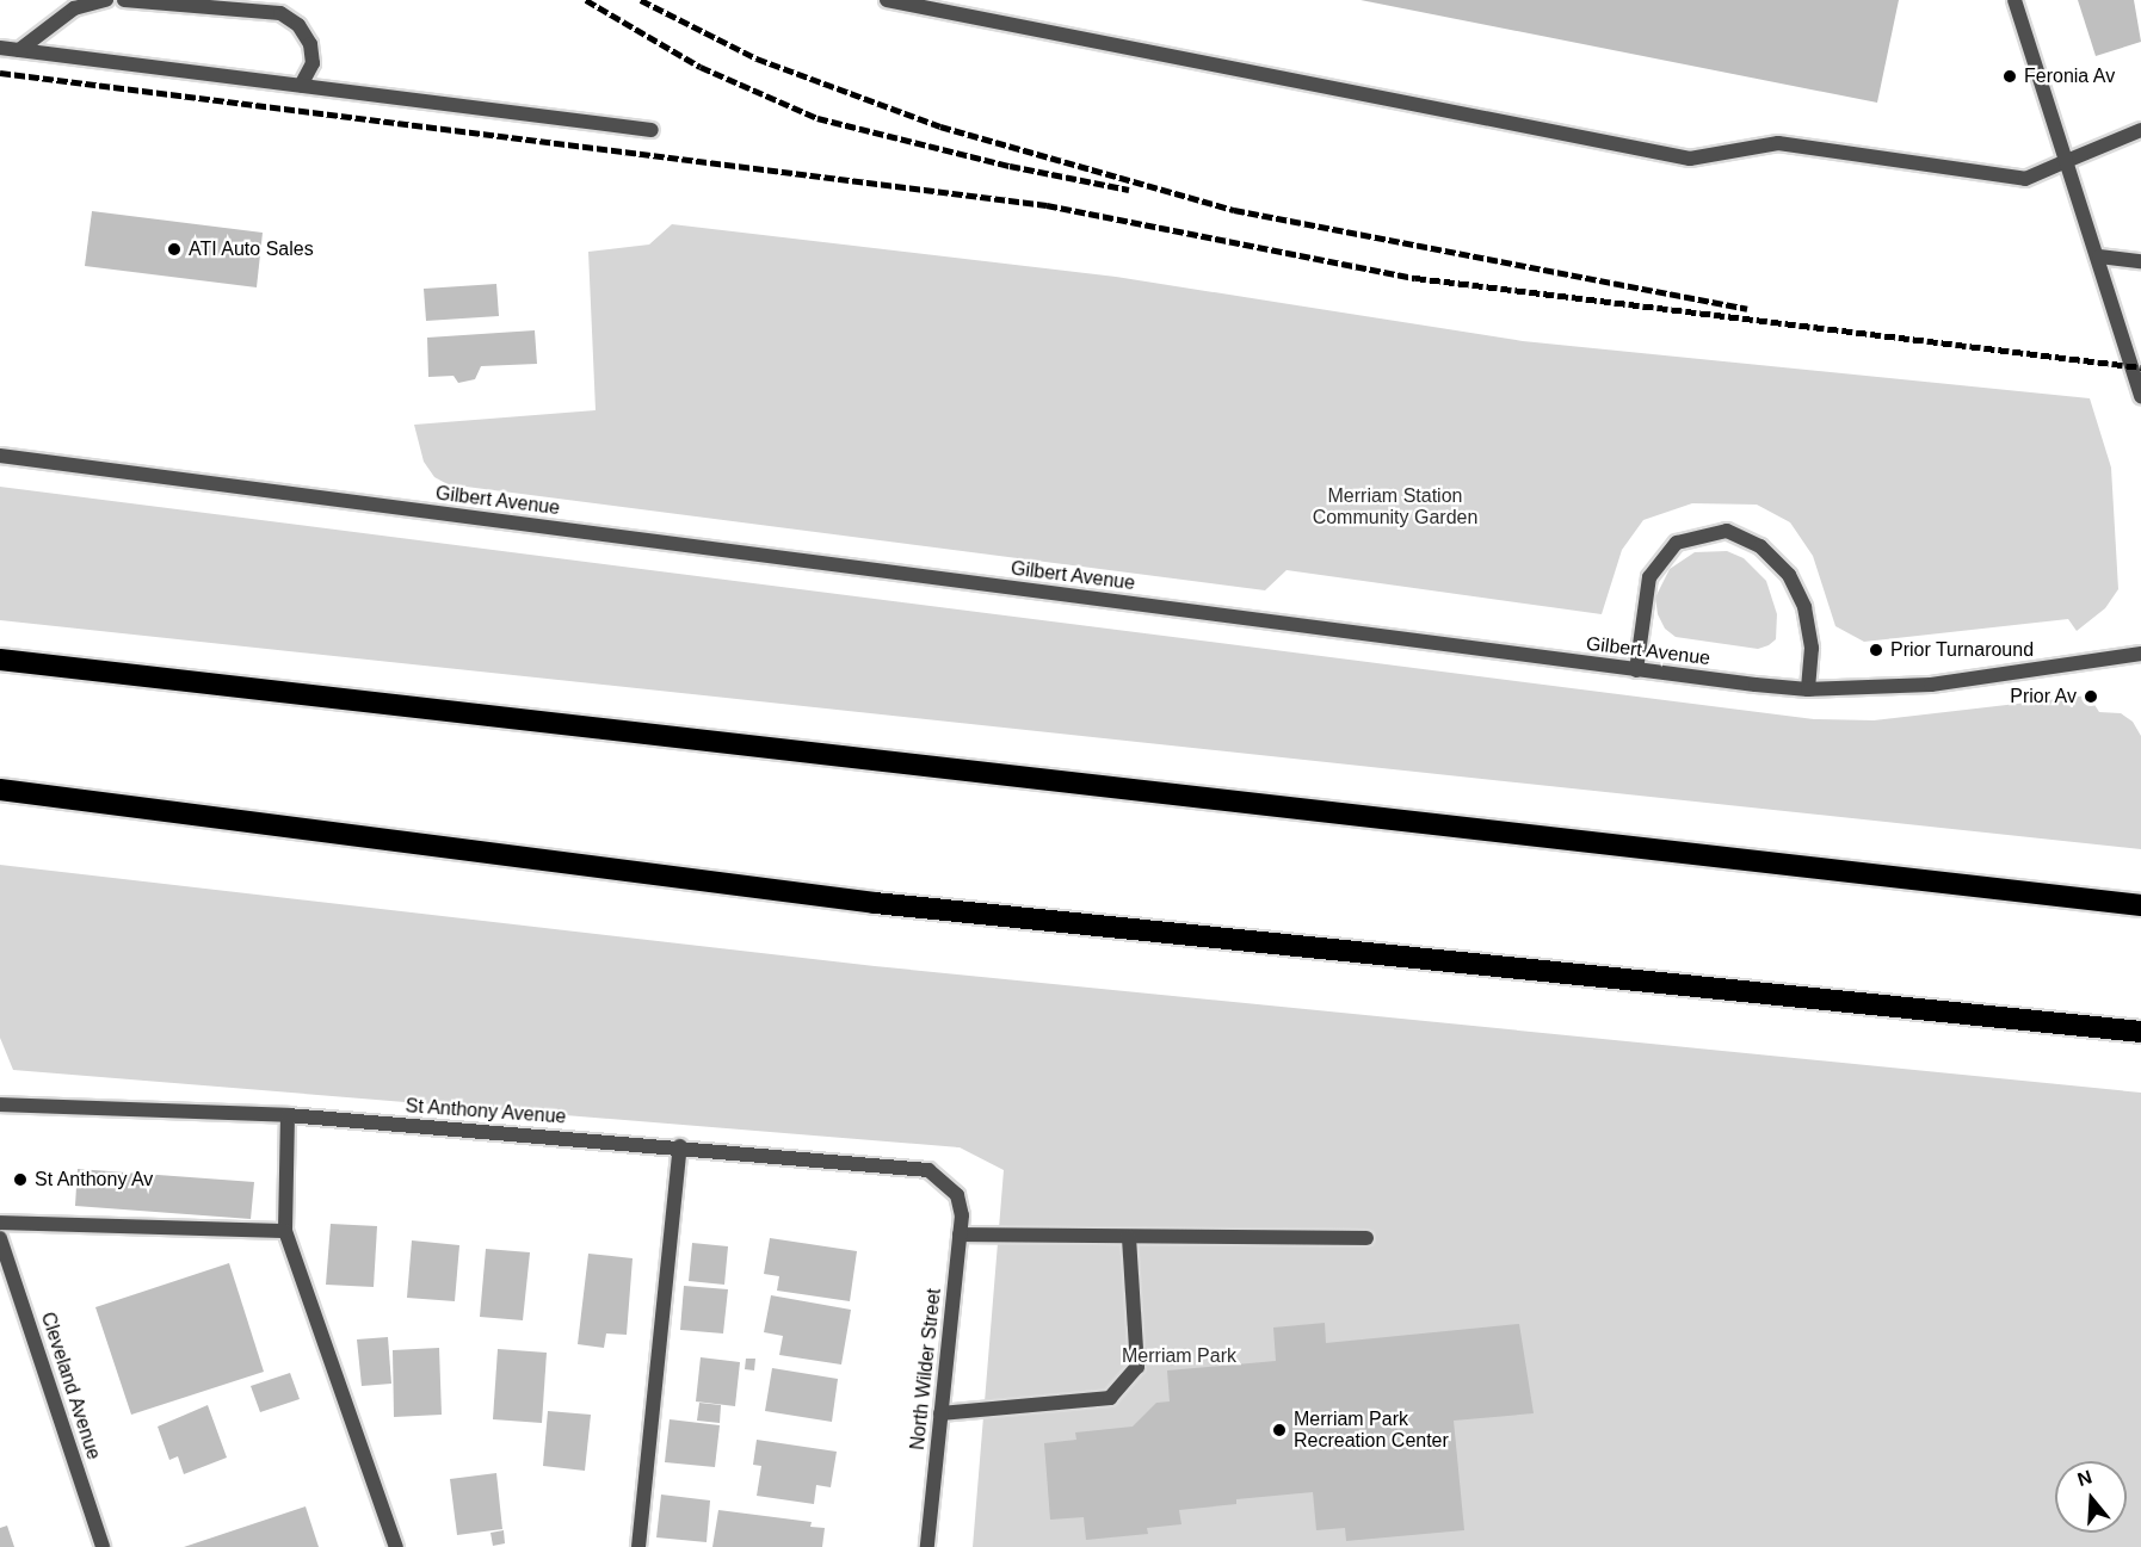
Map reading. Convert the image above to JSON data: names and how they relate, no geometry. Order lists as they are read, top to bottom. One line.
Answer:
{"streets":{"street":["Gilbert Avenue","St Anthony Avenue","North Wilder Street","Cleveland Avenue"]},"crossings":[["St Anthony Avenue","North Wilder Street"]],"parks":["Merriam Station Community Garden","Merriam Park"],"places":["Feronia Av","ATI Auto Sales","Prior Turnaround","Prior Av","St Anthony Av","Merriam Park Recreation Center"],"north":"top"}
